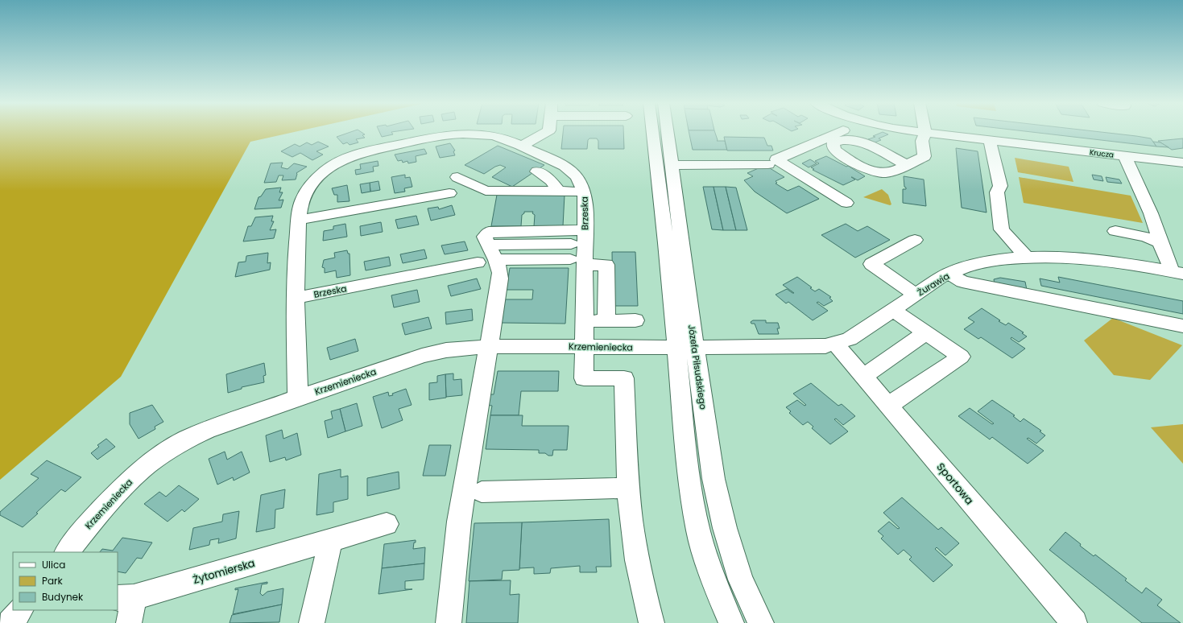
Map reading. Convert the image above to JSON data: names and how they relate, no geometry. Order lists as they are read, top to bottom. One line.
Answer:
{"streets":{"street":["Krucza","Brzeska","Żurawia","Krzemieniecka","Józefa Piłsudskiego","Sportowa","Żytomierska"]},"crossings":[["Brzeska","Krzemieniecka"],["Żurawia","Krzemieniecka"],["Żurawia","Józefa Piłsudskiego"],["Żurawia","Sportowa"],["Krzemieniecka","Józefa Piłsudskiego"]],"legend":["Ulica","Park","Budynek"]}
